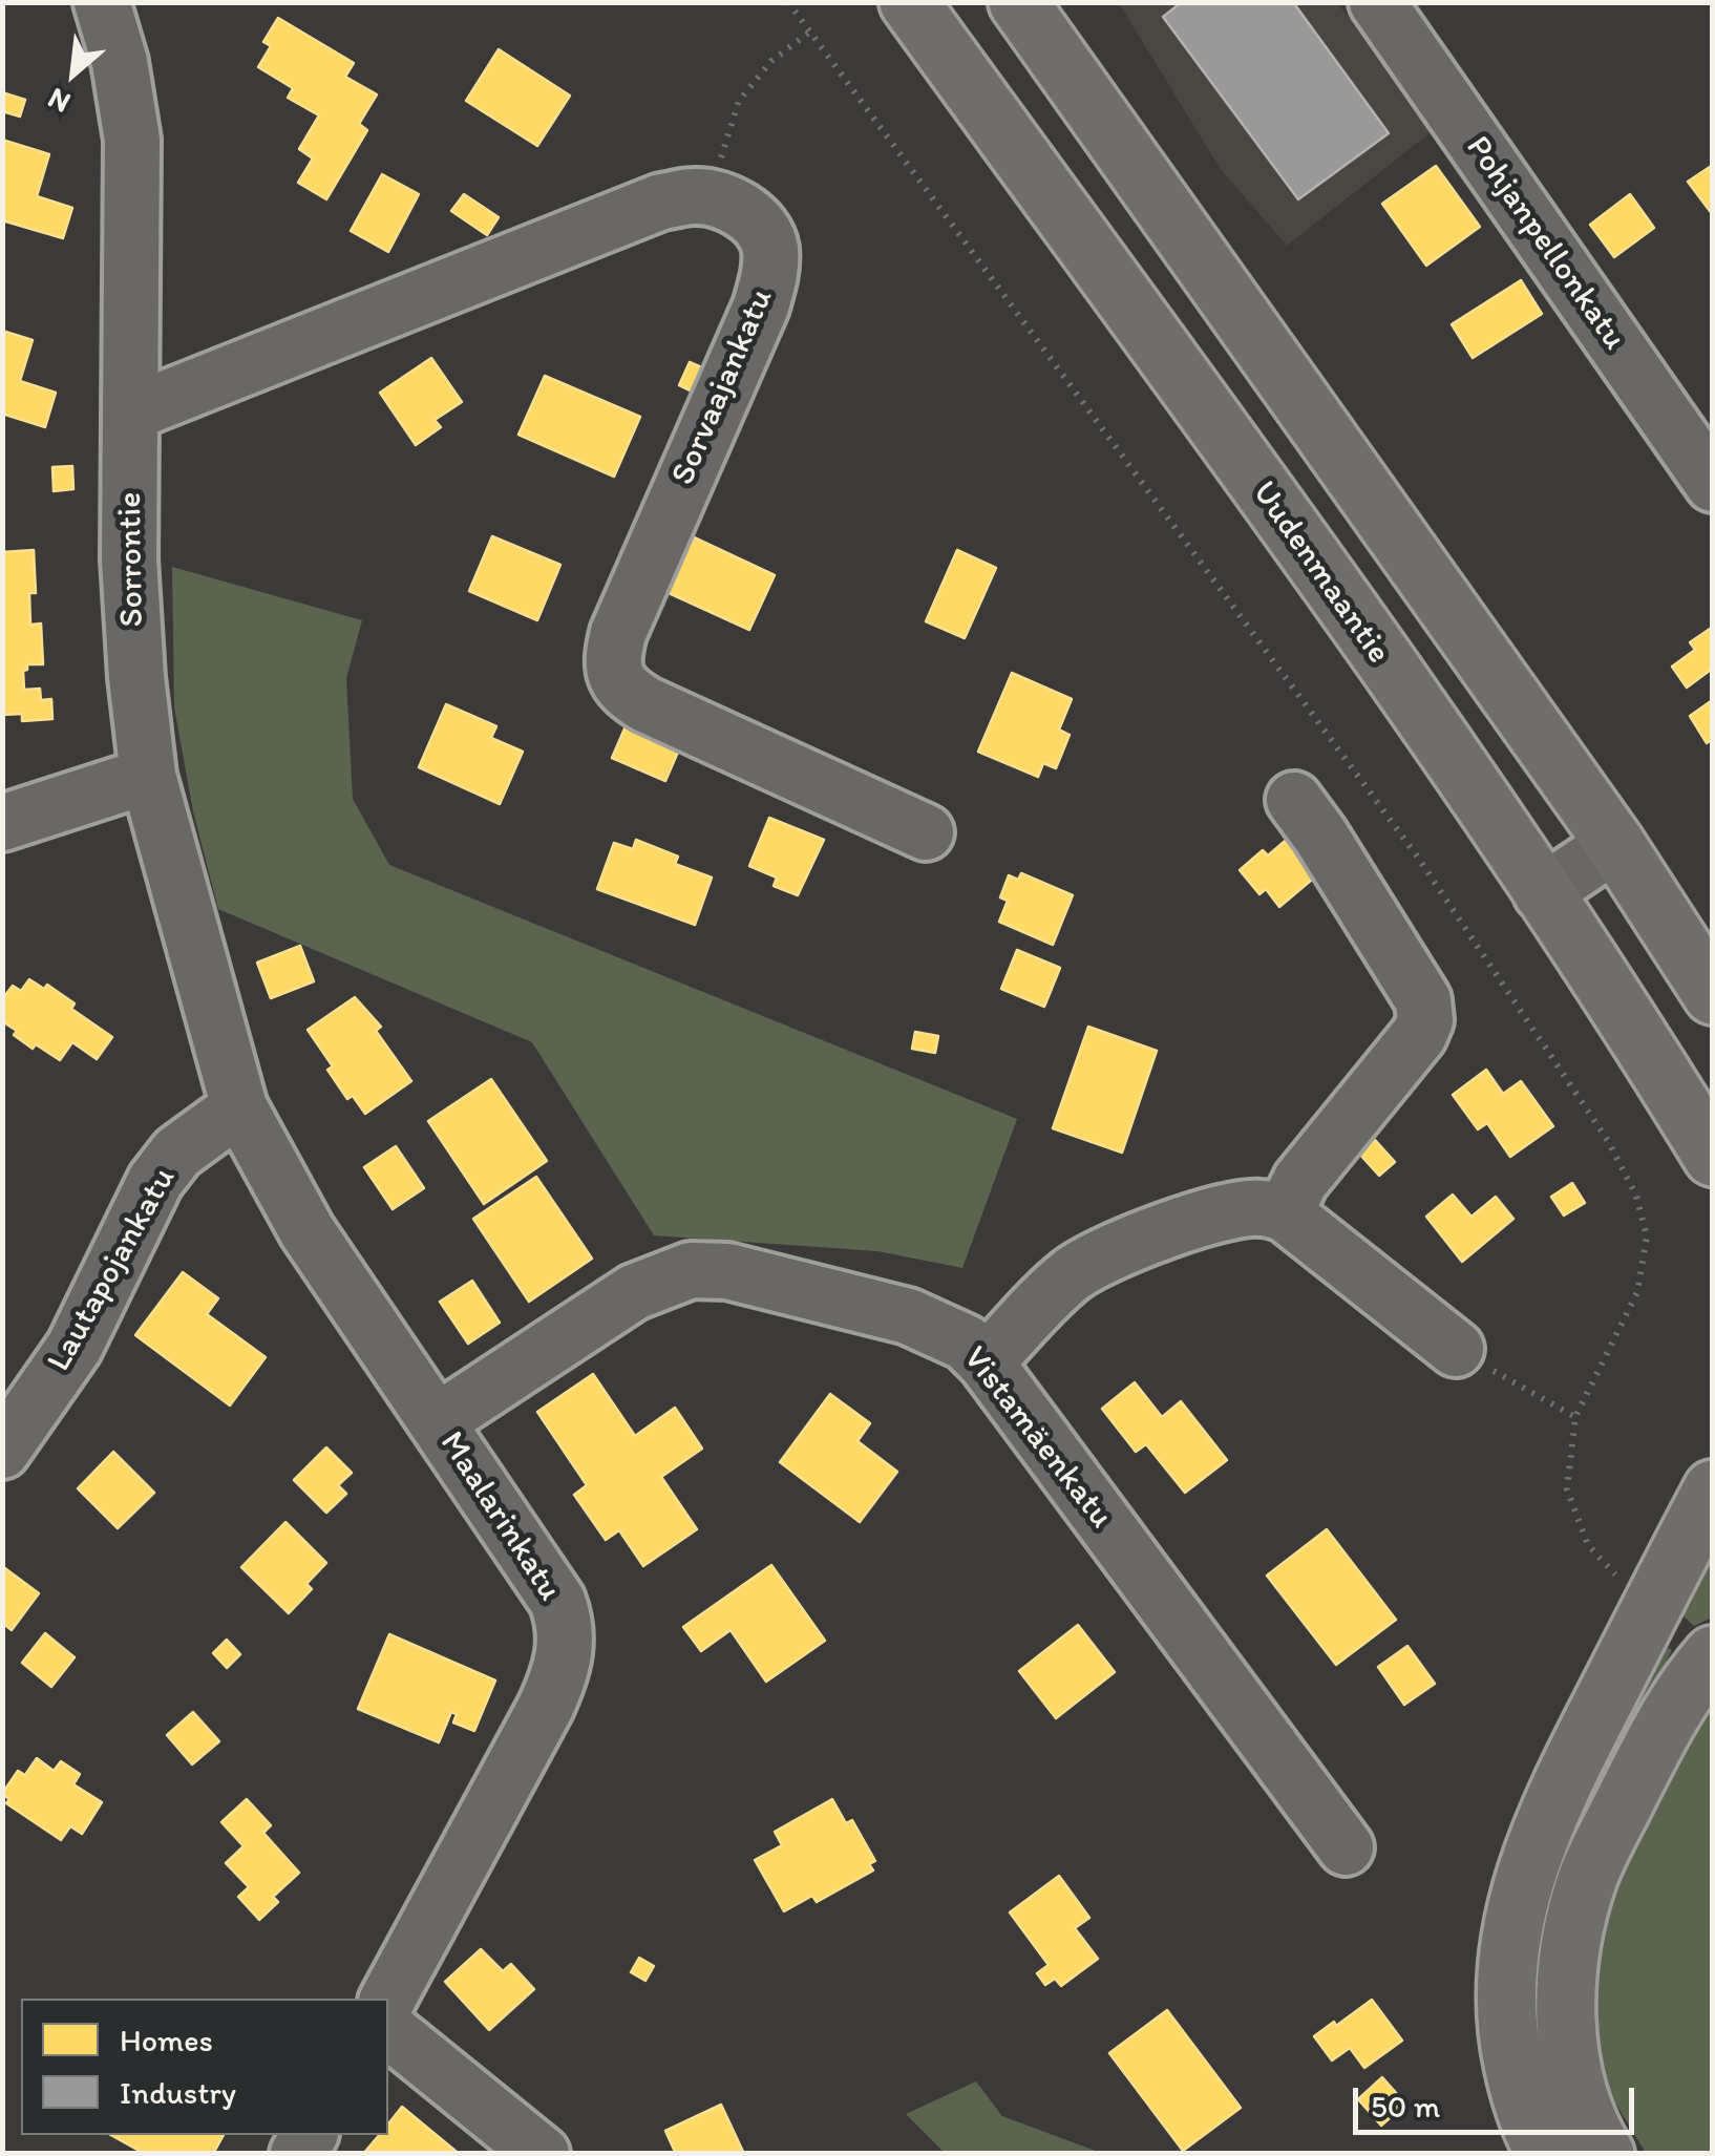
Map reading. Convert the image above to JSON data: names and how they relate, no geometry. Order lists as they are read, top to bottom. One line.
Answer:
{"streets":{"main road":["Uudenmaantie"],"street":["Pohjanpellonkatu","Sorvaajankatu","Sorrontie","Lautapojankatu","Vistamäenkatu","Maalarinkatu"]},"crossings":[["Sorrontie","Lautapojankatu"],["Sorrontie","Maalarinkatu"],["Lautapojankatu","Maalarinkatu"],["Vistamäenkatu","Maalarinkatu"]],"legend":["Homes","Industry"],"scale_bar":"50 m","north":"bottom left"}
